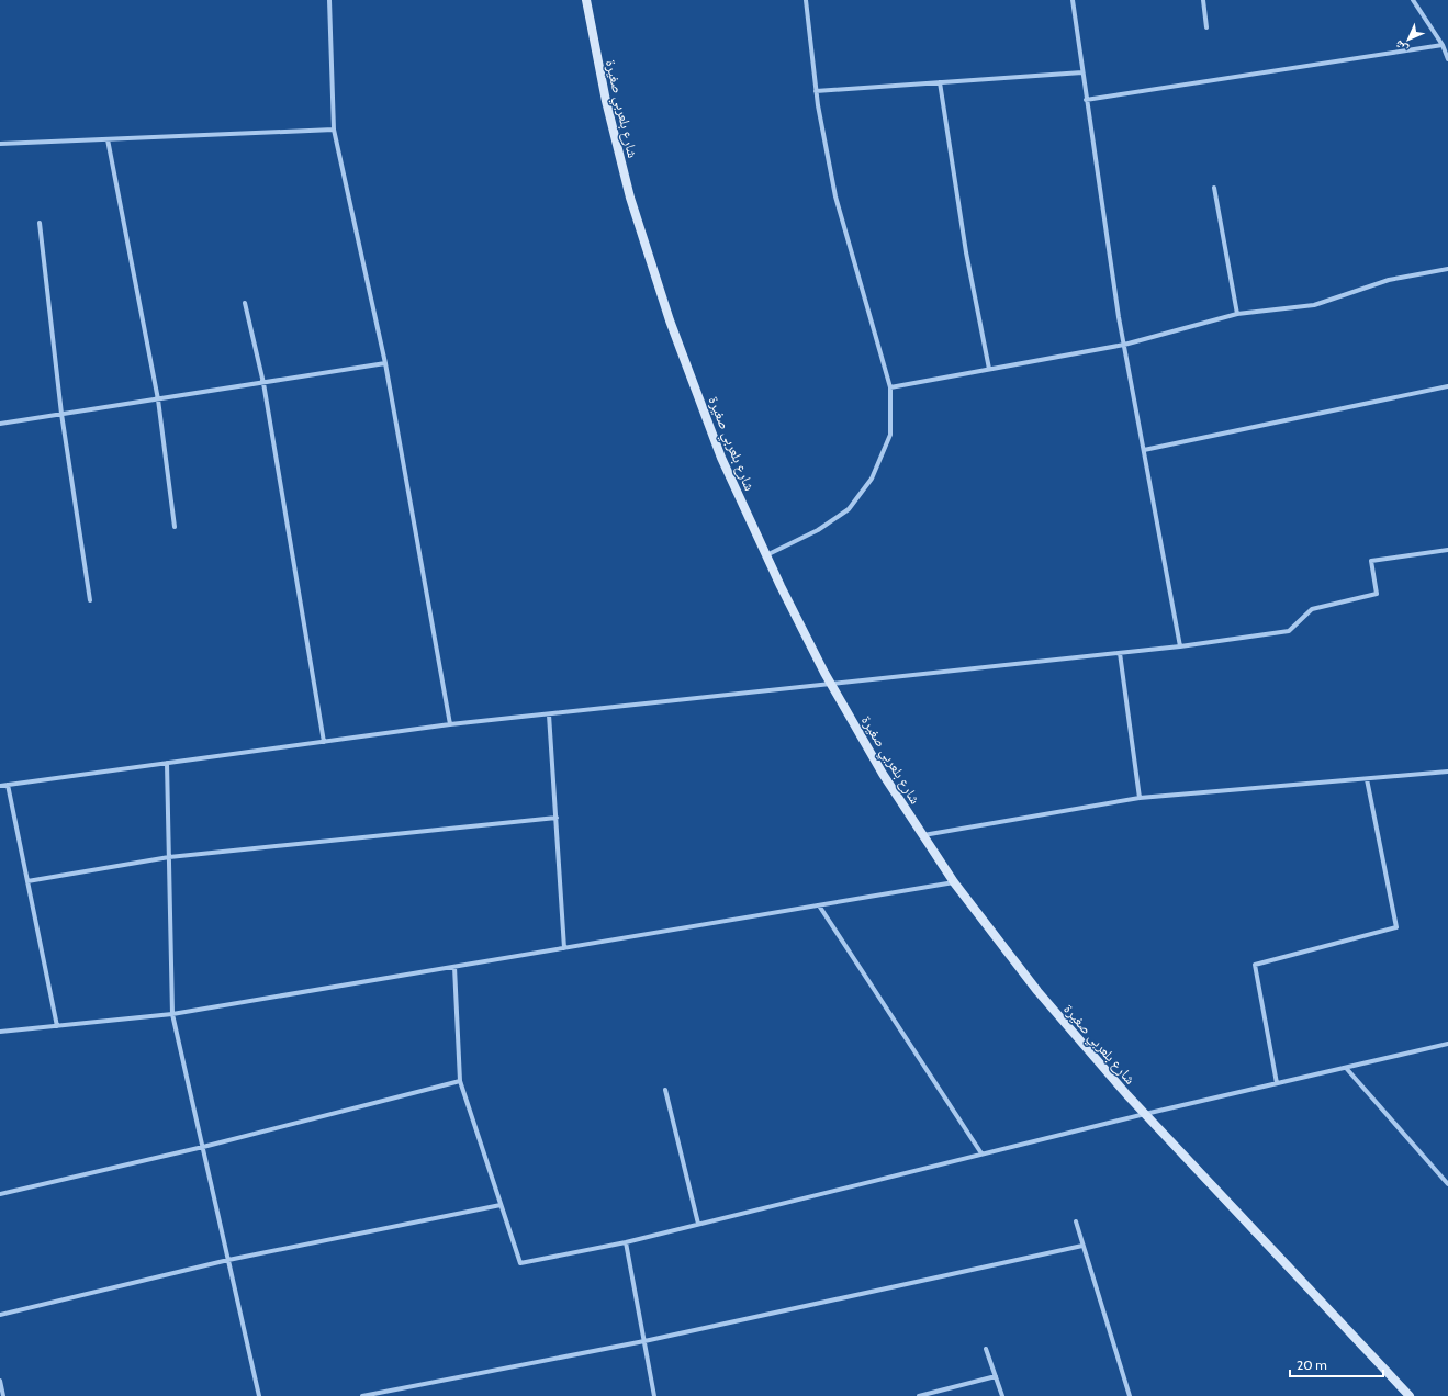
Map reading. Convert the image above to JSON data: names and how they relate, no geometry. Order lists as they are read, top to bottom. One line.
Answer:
{"streets":{"main road":["شارع بلعربي صغيرة"]},"scale_bar":"20 m","north":"bottom left"}
